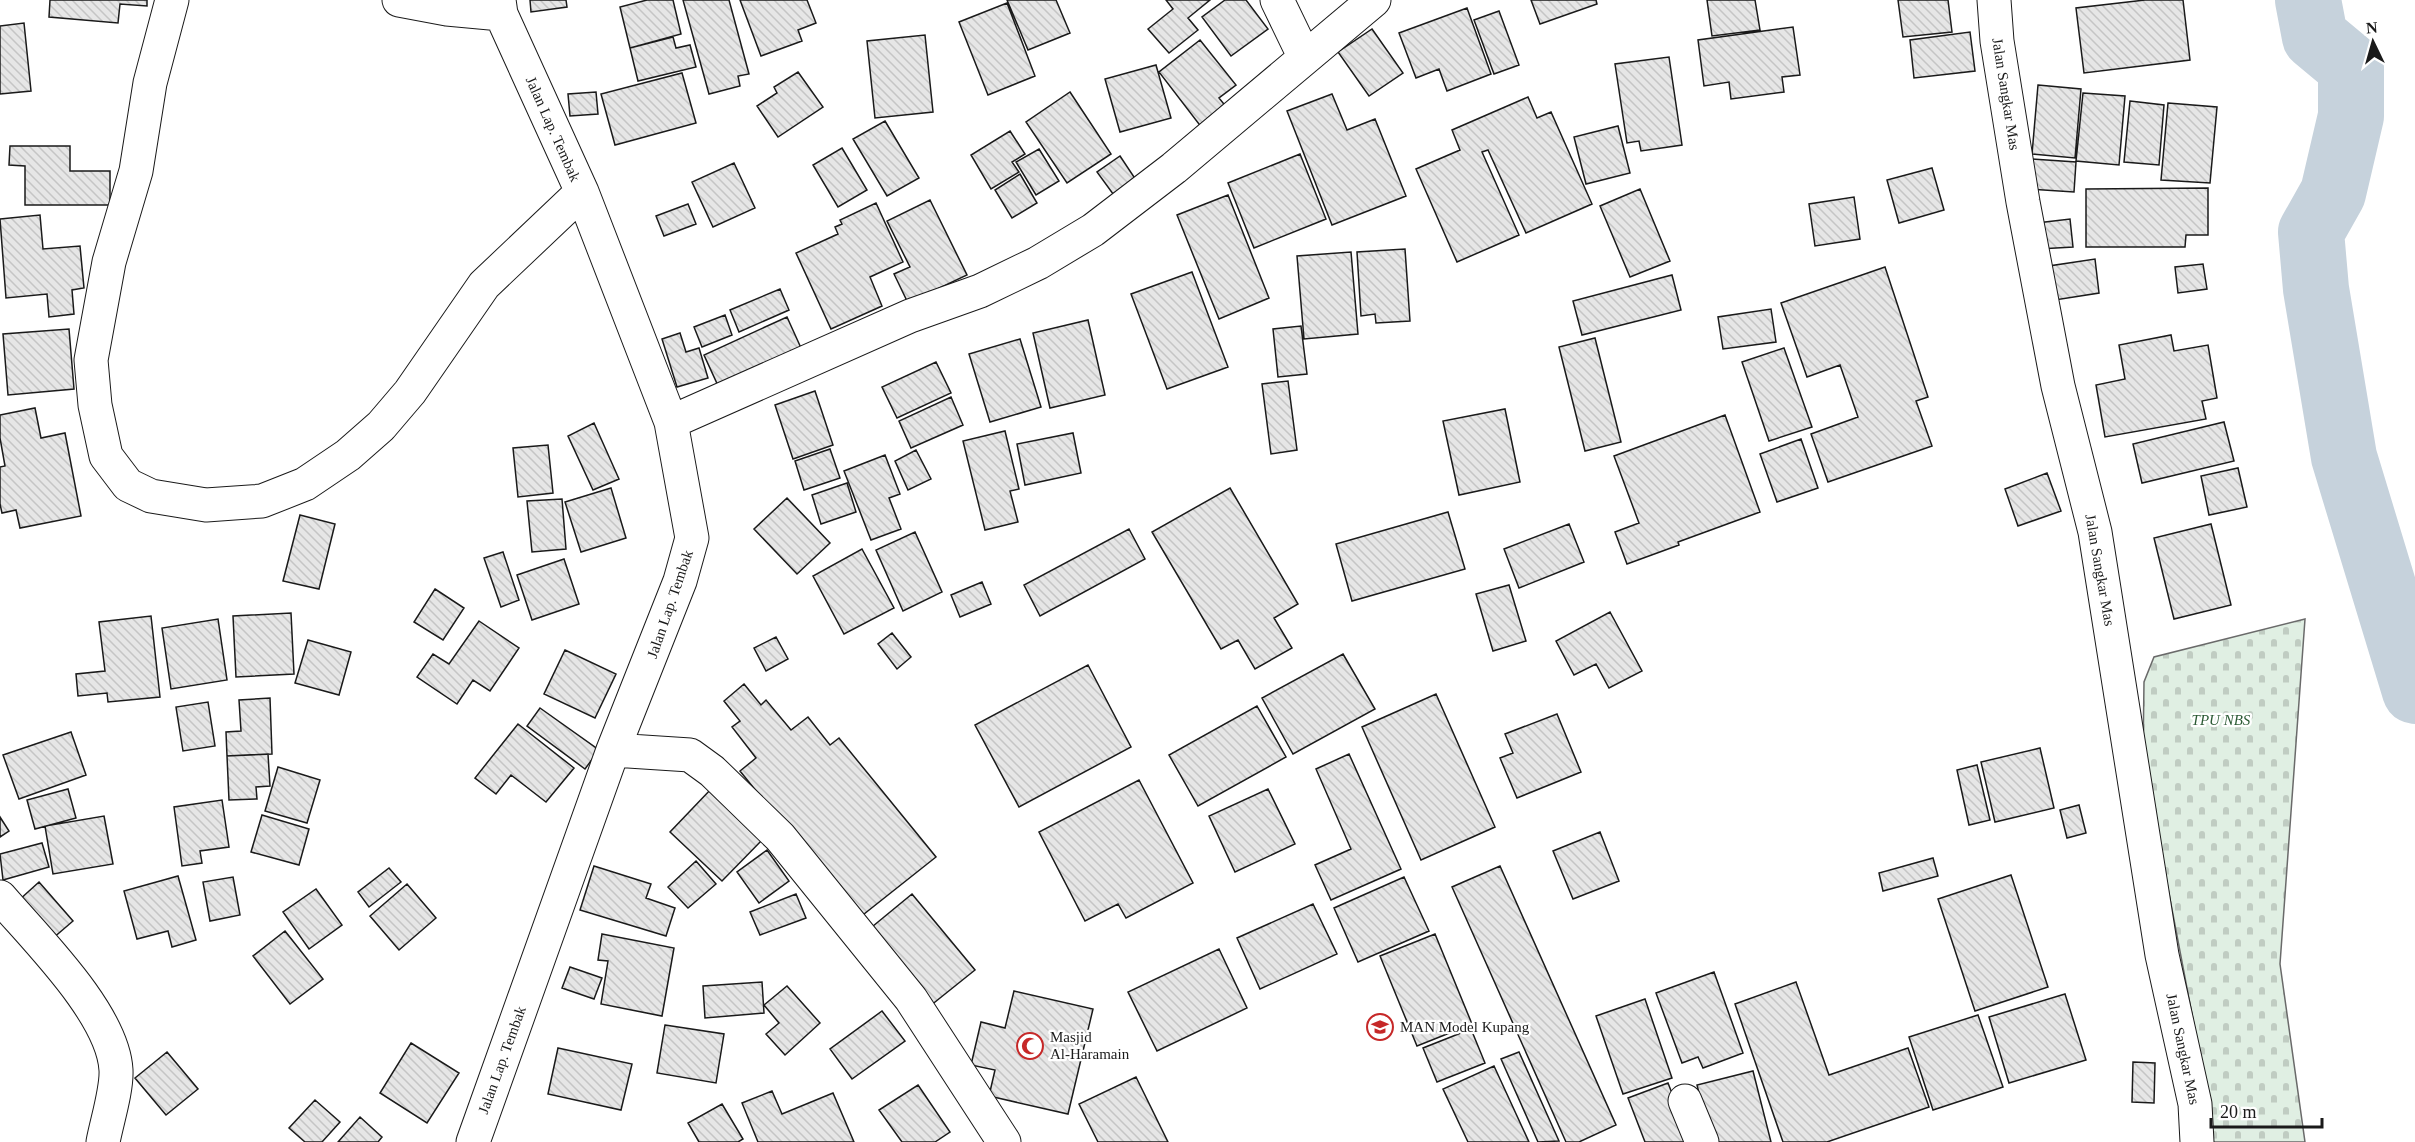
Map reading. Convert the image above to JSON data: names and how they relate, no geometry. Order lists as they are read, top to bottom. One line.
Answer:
{"streets":{"street":["Jalan Sangkar Mas","Jalan Lap. Tembak"]},"parks":["TPU NBS"],"places":{"school or university":["MAN Model Kupang"],"mosque":["Masjid Al-Haramain"]},"scale_bar":"20 m","north":"top"}
